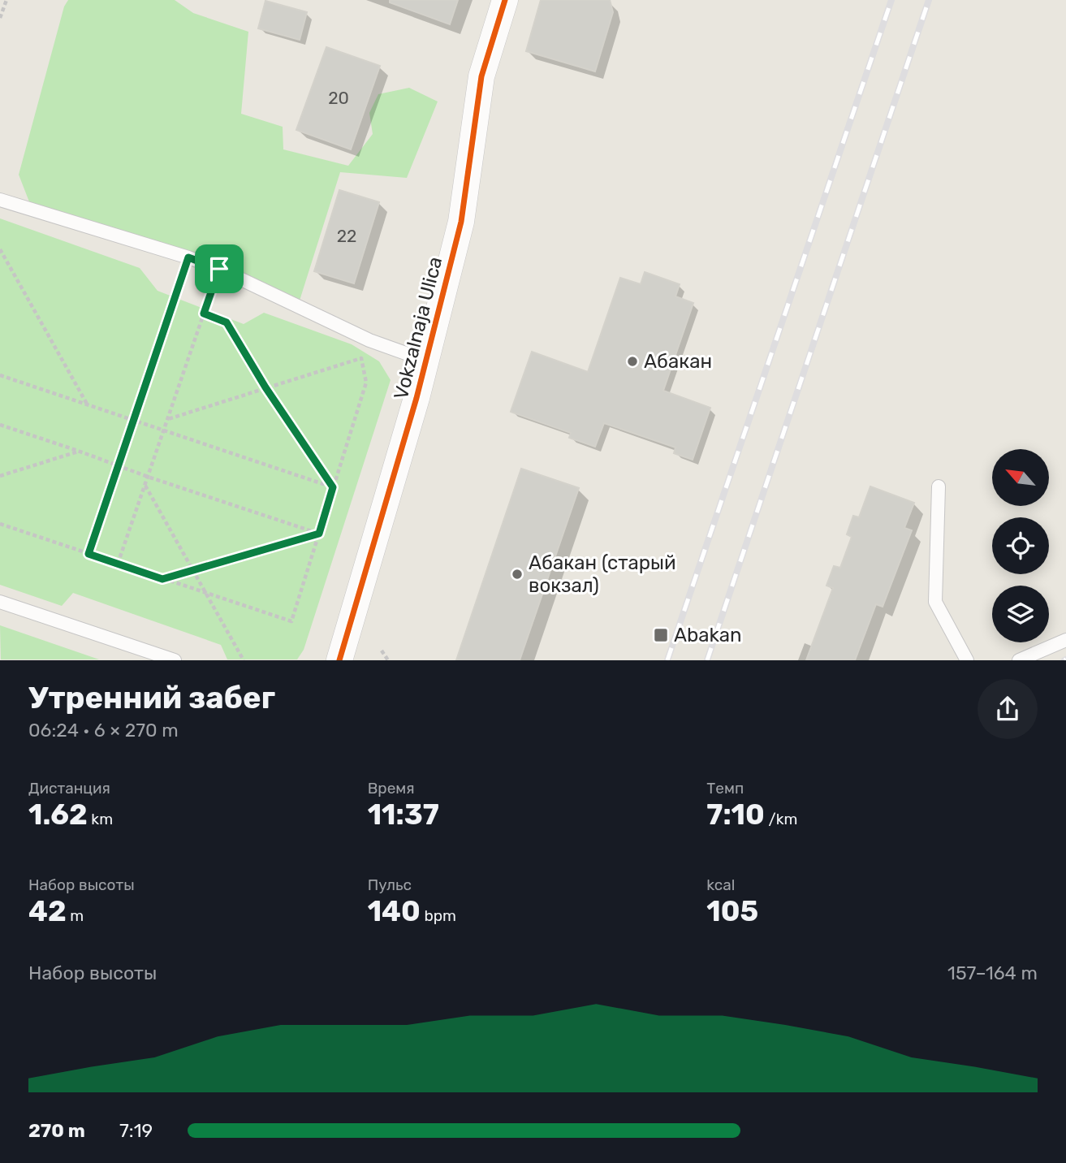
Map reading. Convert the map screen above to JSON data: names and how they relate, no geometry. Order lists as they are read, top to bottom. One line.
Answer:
{"streets":{"street":["Vokzalnaja Ulica"]},"places":{"other":["Абакан","Абакан (старый вокзал)"],"transit":["Abakan"]},"house_numbers":["20","22"],"north":"top left","page":{"heading":["Утренний забег","06:24 · 6 × 270 m"],"stats":[["Дистанция","1.62 km"],["Время","11:37"],["Темп","7:10 /km"],["Набор высоты","42 m"],["Пульс","140 bpm"],["kcal","105"]],"chart":["Набор высоты","157–164 m"],"list":[{"name":"270 m","note":"7:19"}]}}
